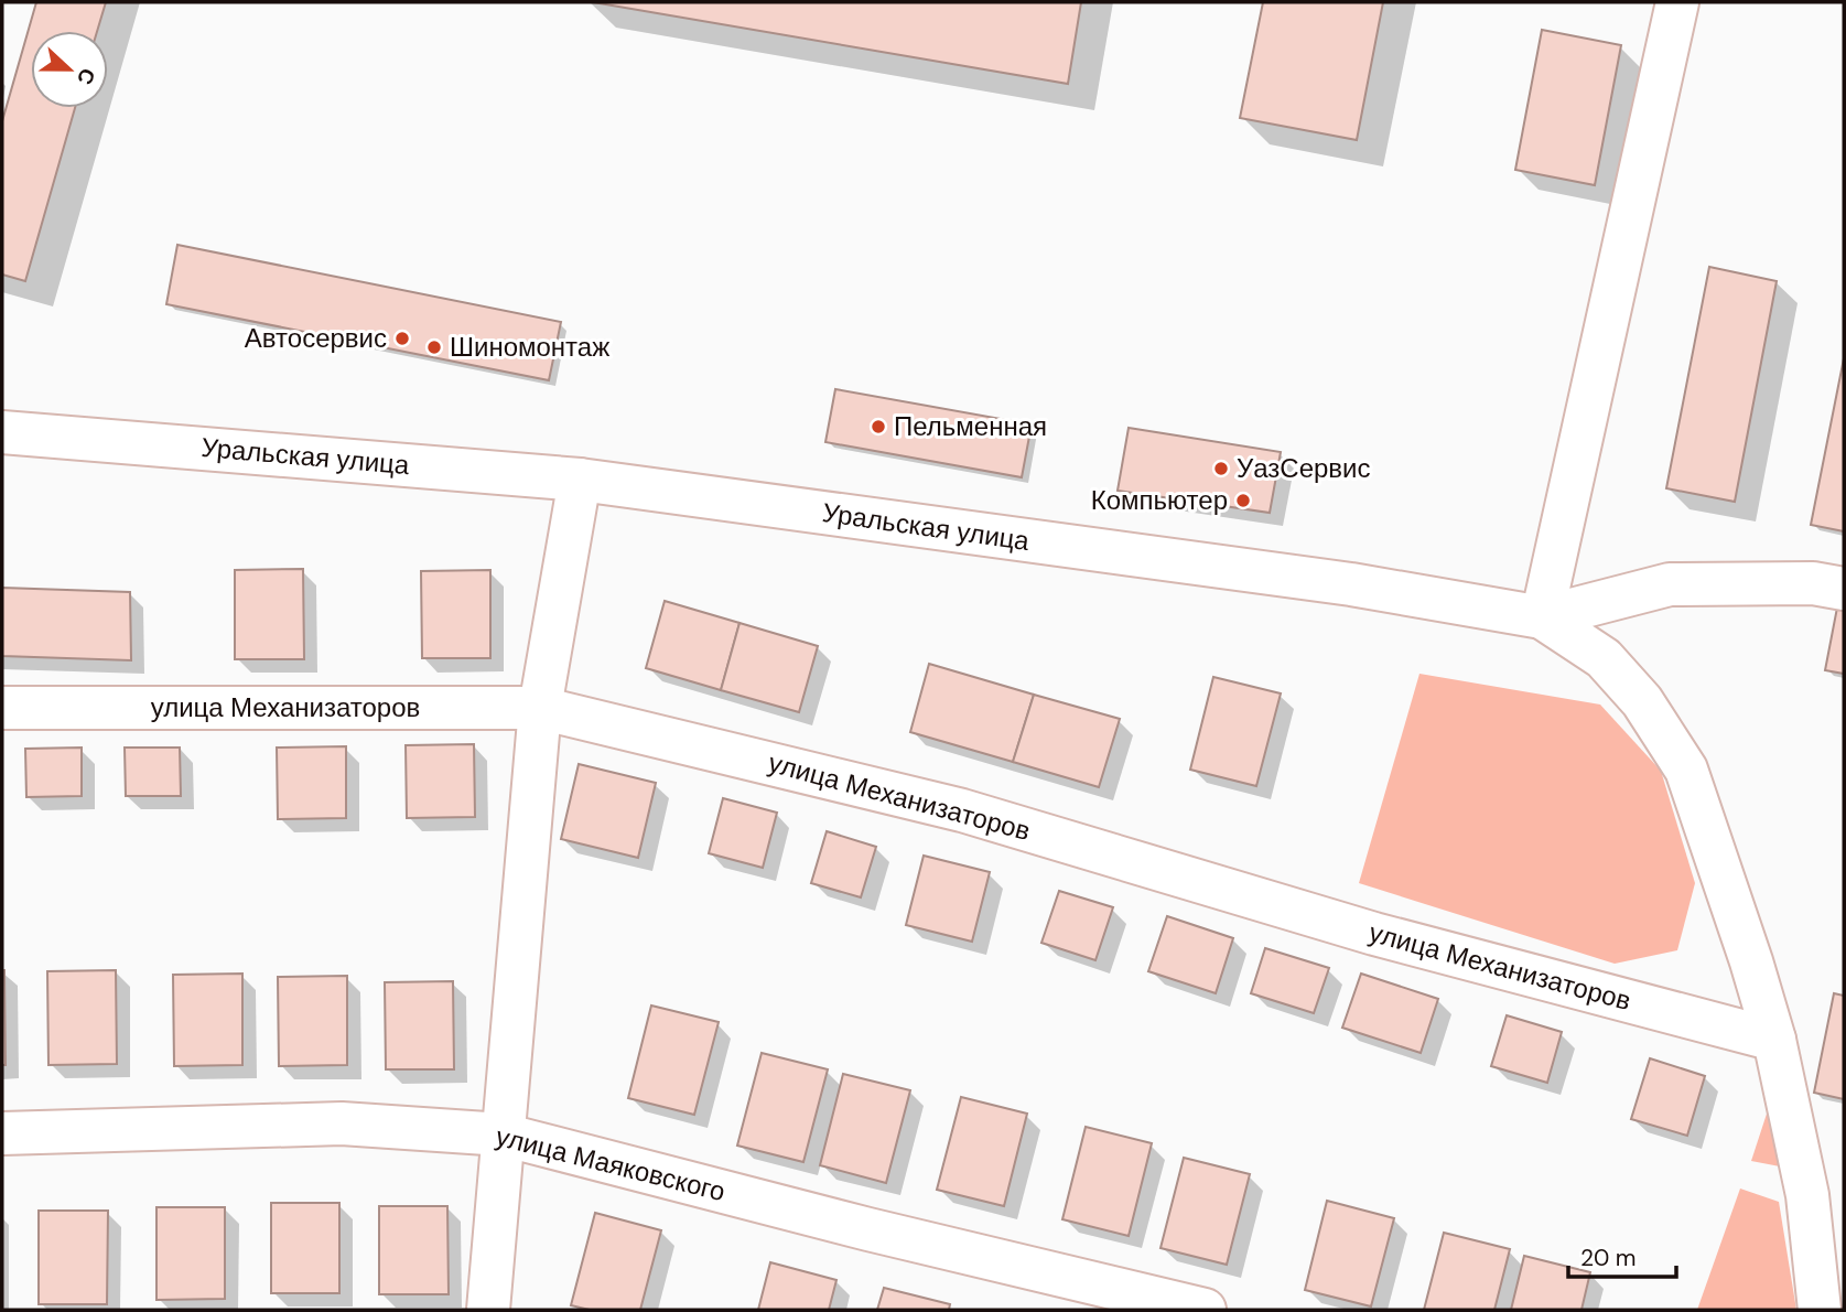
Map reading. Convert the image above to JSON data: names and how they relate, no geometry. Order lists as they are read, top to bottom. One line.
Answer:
{"streets":{"street":["Уральская улица","улица Механизаторов","улица Маяковского"]},"places":["Автосервис","Шиномонтаж","Пельменная","УазСервис","Компьютер"],"scale_bar":"20 m","north":"right"}
